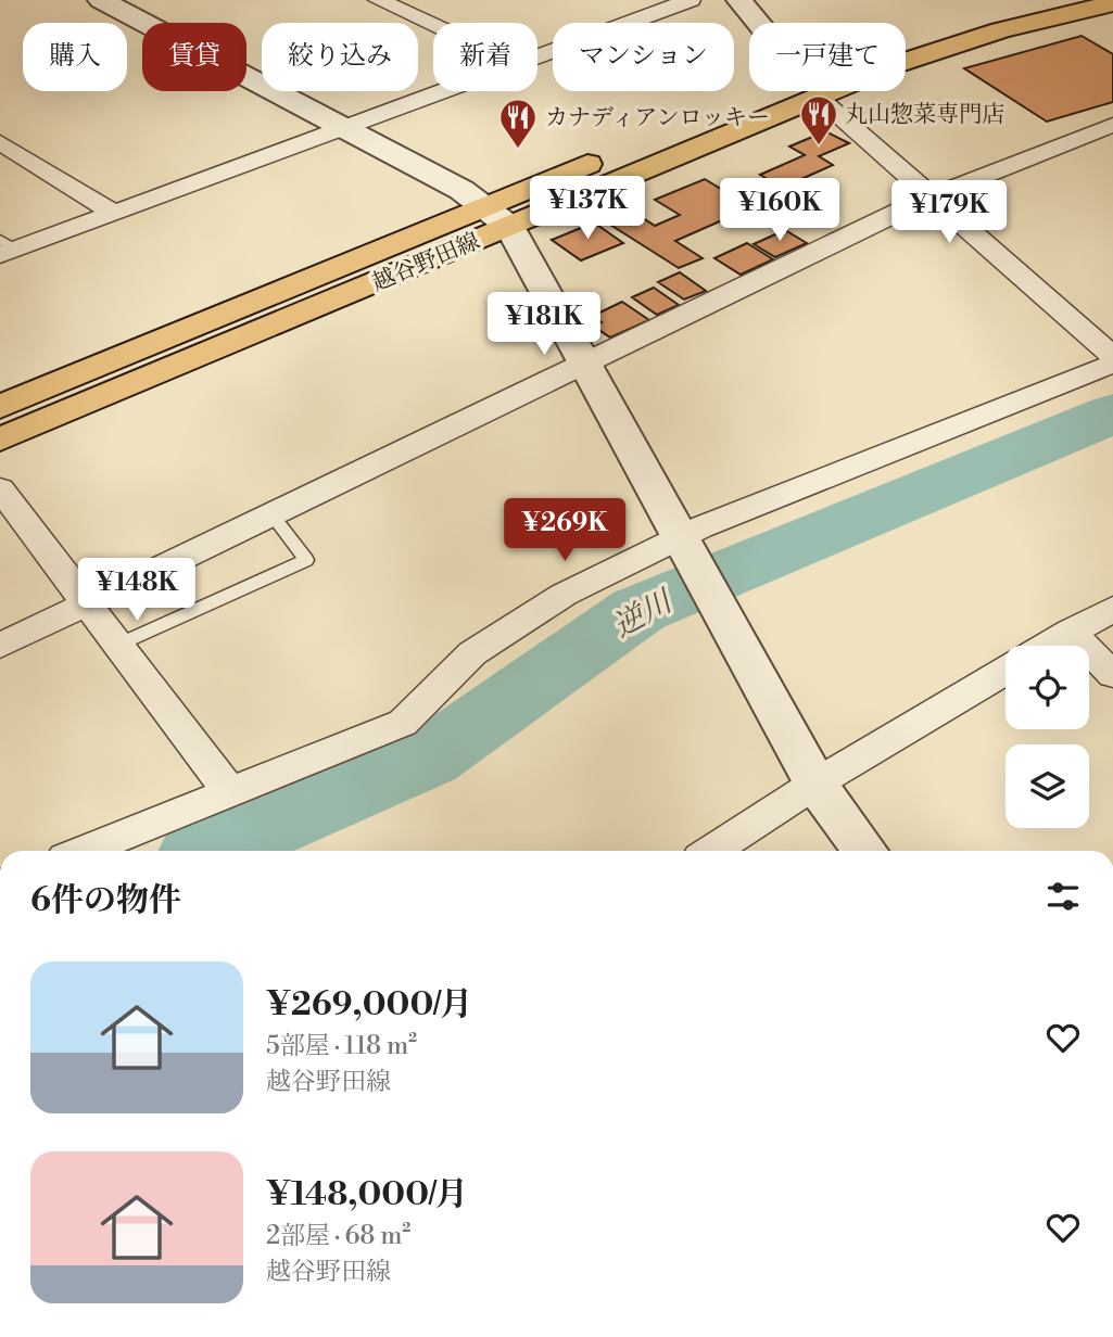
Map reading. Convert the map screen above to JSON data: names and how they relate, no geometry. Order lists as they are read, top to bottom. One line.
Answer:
{"streets":{"main road":["越谷野田線"]},"water":["逆川"],"places":{"restaurant":["丸山惣菜専門店","カナディアンロッキー"]},"page":{"chip":["購入","賃貸","絞り込み","新着","マンション","一戸建て"],"price":["¥137K","¥160K","¥179K","¥181K","¥269K","¥148K"],"heading":"6件の物件","list":[{"name":"¥269,000/月","note":"5部屋 · 118 m² · 越谷野田線"},{"name":"¥148,000/月","note":"2部屋 · 68 m² · 越谷野田線"}]}}
